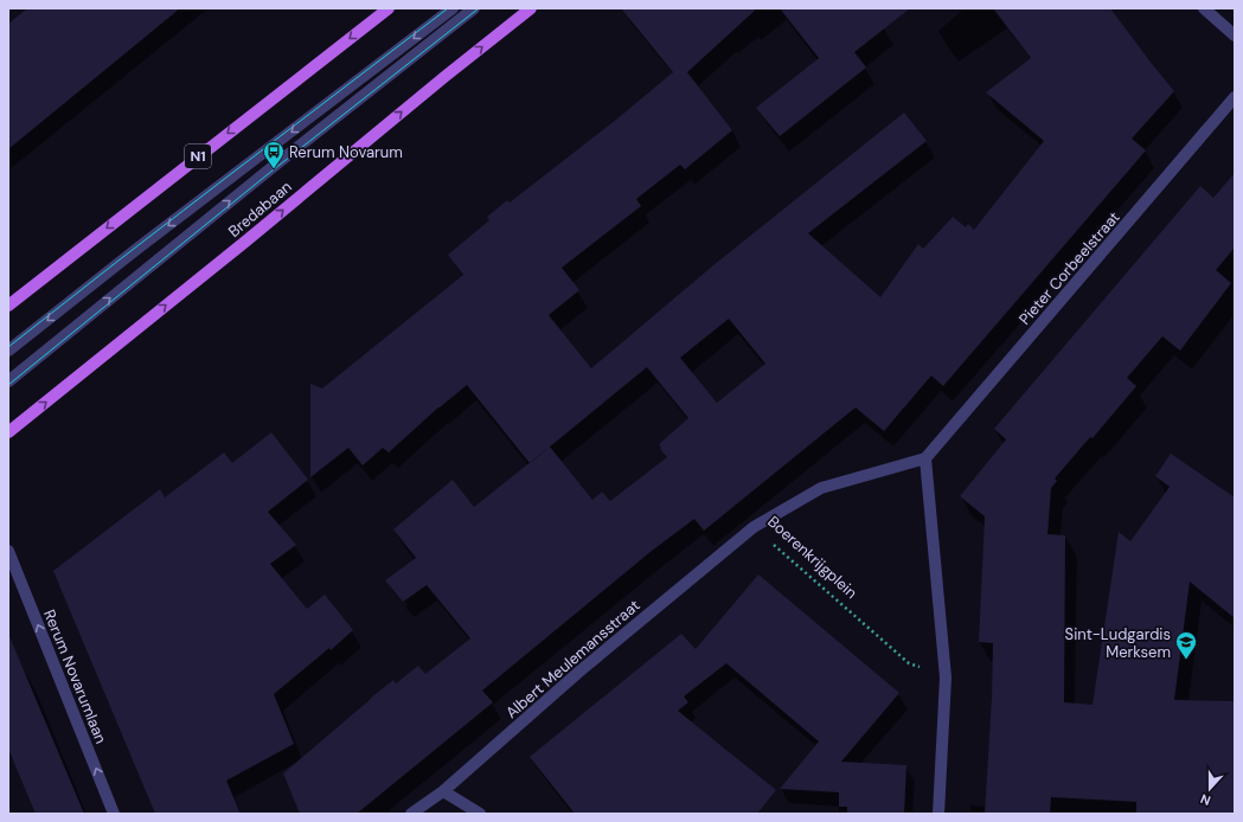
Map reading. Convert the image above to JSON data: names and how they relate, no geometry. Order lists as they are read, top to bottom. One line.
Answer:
{"streets":{"main road":["N1","Bredabaan"],"street":["Pieter Corbeelstraat","Boerenkrijgplein","Albert Meulemansstraat","Rerum Novarumlaan"]},"crossings":[["Pieter Corbeelstraat","Boerenkrijgplein"],["Boerenkrijgplein","Albert Meulemansstraat"]],"one_way":["Rerum Novarumlaan"],"places":{"bus stop":["Rerum Novarum"],"school or university":["Sint-Ludgardis Merksem"]},"north":"bottom"}
